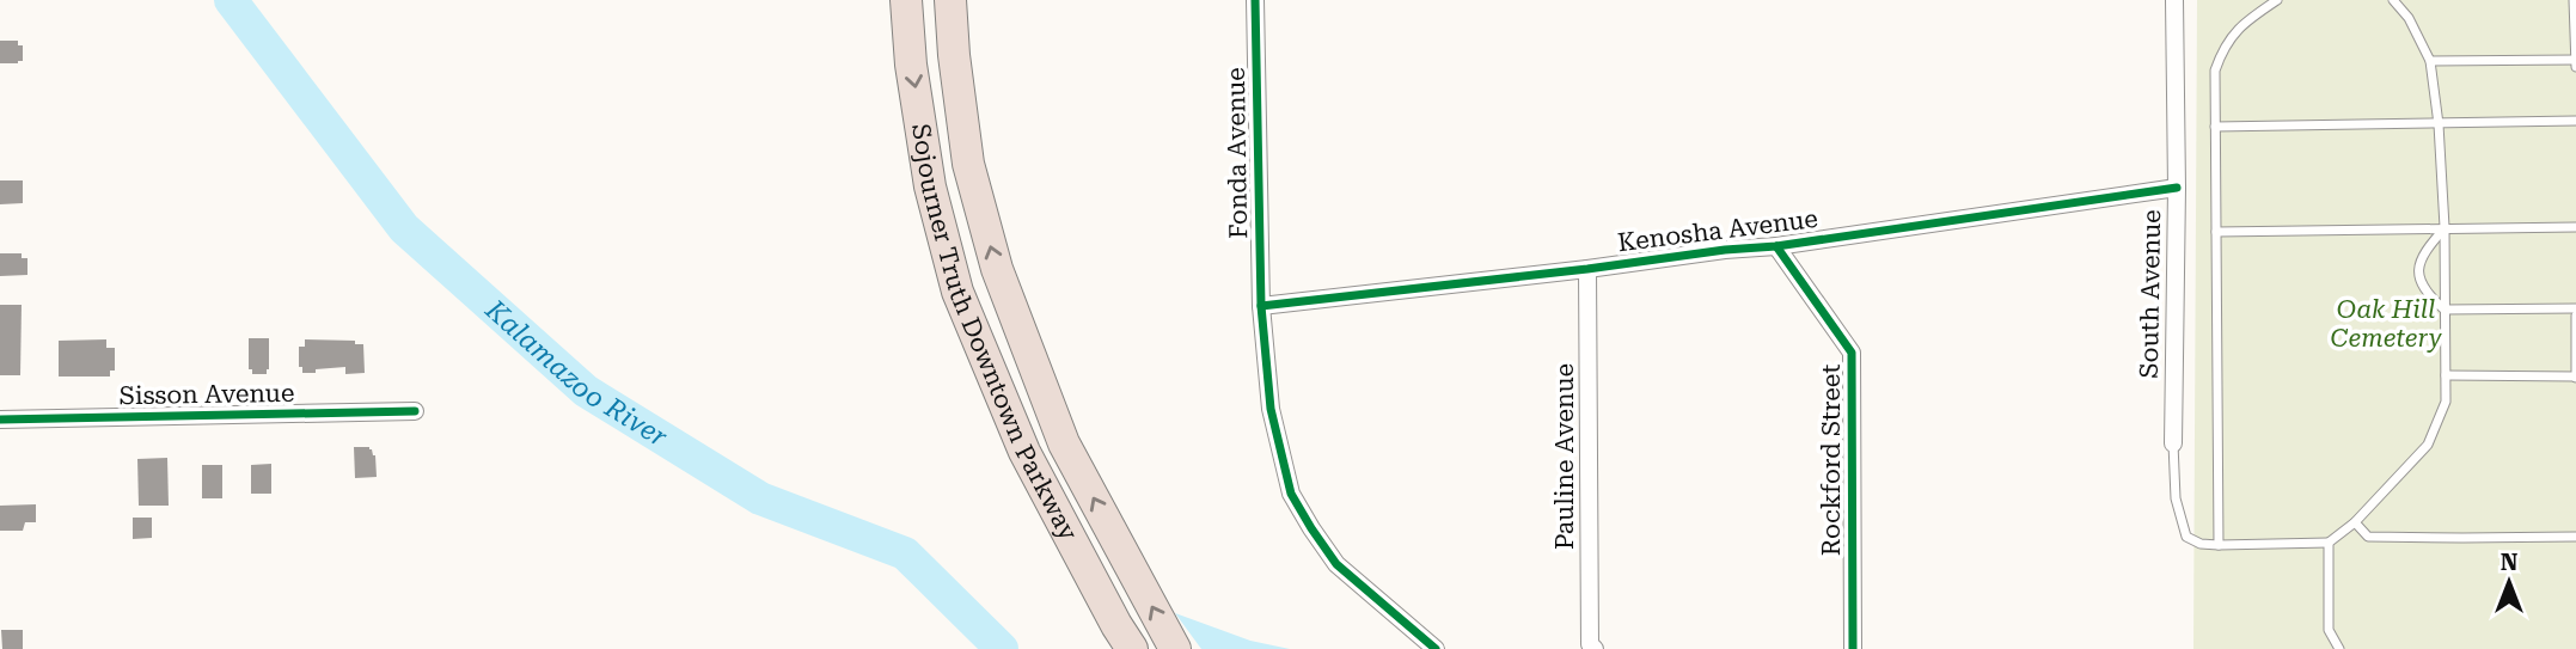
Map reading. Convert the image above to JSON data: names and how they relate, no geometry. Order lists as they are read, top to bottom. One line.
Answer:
{"streets":{"highway":["Sojourner Truth Downtown Parkway"],"street":["Fonda Avenue","Kenosha Avenue","South Avenue","Sisson Avenue","Pauline Avenue","Rockford Street"]},"crossings":[["Fonda Avenue","Kenosha Avenue"],["Kenosha Avenue","South Avenue"],["Kenosha Avenue","Pauline Avenue"],["Kenosha Avenue","Rockford Street"]],"water":["Kalamazoo River"],"parks":["Oak Hill Cemetery"],"north":"top"}
